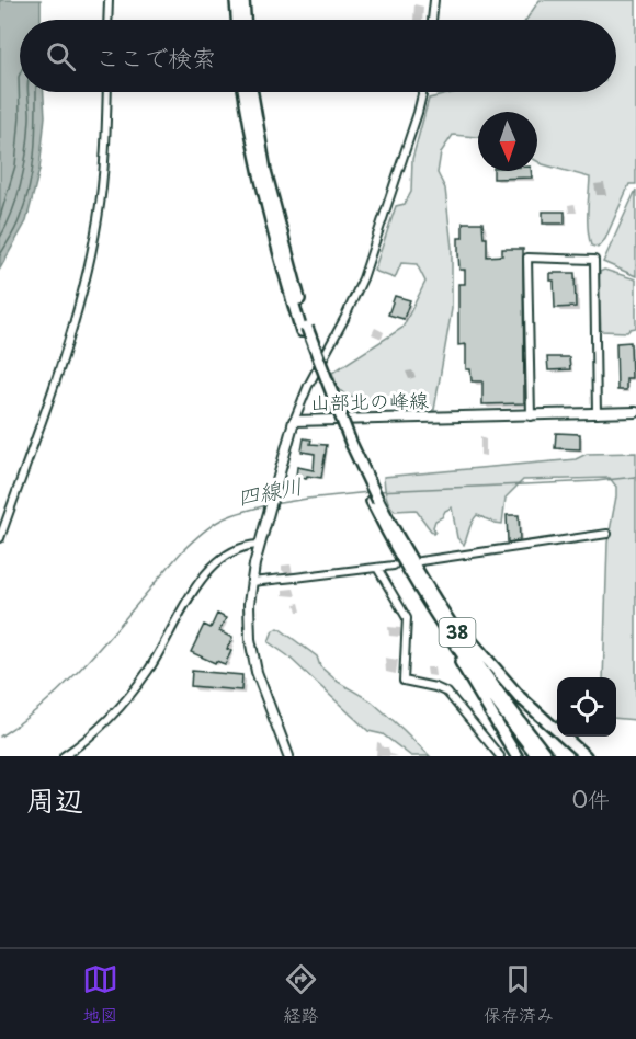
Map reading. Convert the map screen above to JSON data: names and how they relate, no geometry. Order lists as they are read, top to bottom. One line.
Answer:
{"streets":{"highway":["38"],"main road":["山部北の峰線"]},"water":["四線川"],"north":"bottom","page":{"search":"ここで検索","heading":["周辺","0件"],"nav":["地図","経路","保存済み"]}}
